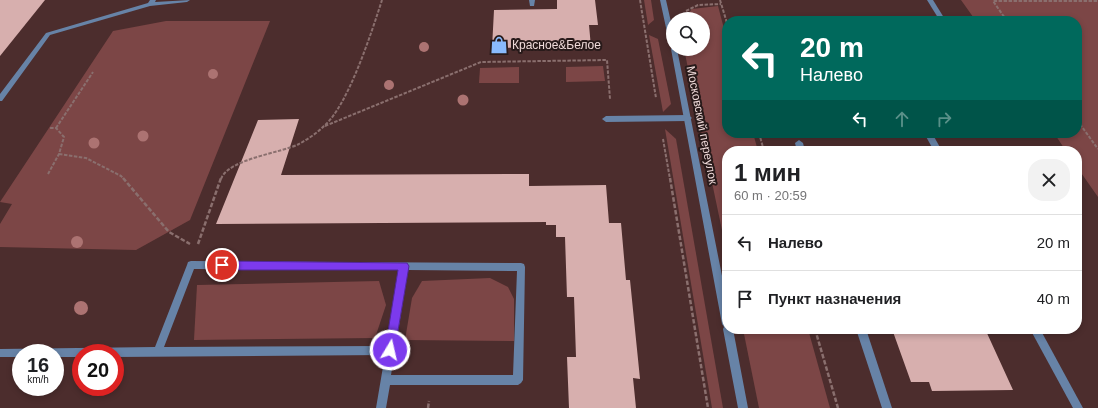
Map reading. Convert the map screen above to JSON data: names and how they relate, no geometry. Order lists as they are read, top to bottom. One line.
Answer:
{"streets":{"street":["Московский переулок"]},"places":{"shop":["Красное&Белое"]},"page":{"turn":["20 m","Налево"],"heading":["1 мин","60 m · 20:59"],"list":[{"name":"Налево","value":"20 m"},{"name":"Пункт назначения","value":"40 m"}],"speed":"16 km/h","limit":"20"}}
